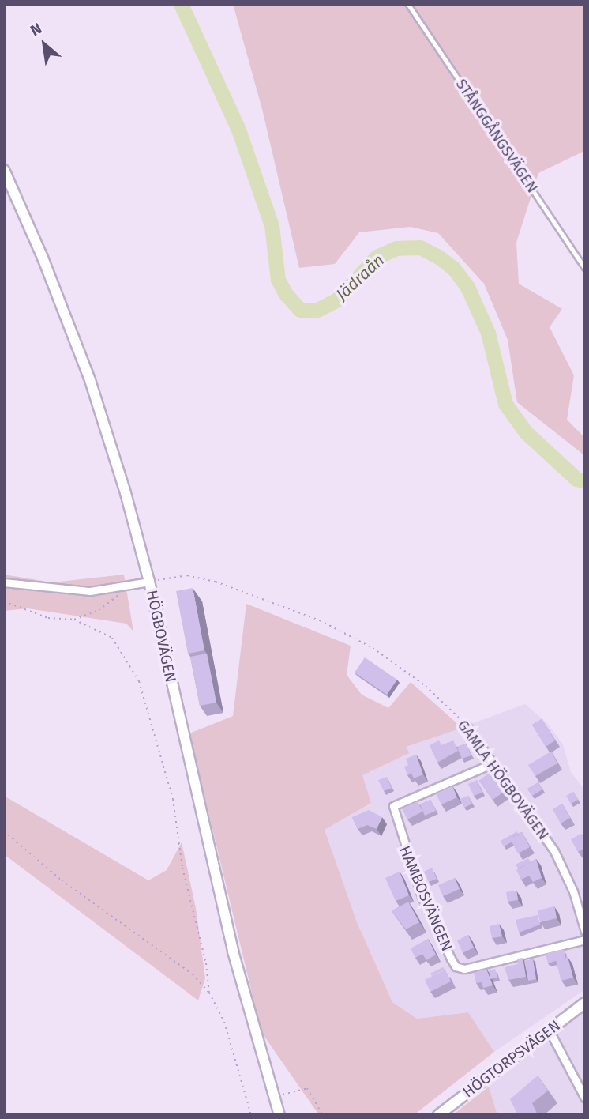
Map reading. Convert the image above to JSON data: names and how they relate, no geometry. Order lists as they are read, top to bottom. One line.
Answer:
{"streets":{"main road":["HÖGBOVÄGEN","HÖGTORPSVÄGEN"],"street":["GAMLA HÖGBOVÄGEN","HAMBOSVÄNGEN"],"lane":["STÅNGGÅNGSVÄGEN"]},"crossings":[["HÖGBOVÄGEN","GAMLA HÖGBOVÄGEN"],["GAMLA HÖGBOVÄGEN","HAMBOSVÄNGEN"]],"water":["Jädraån"],"north":"top left"}
